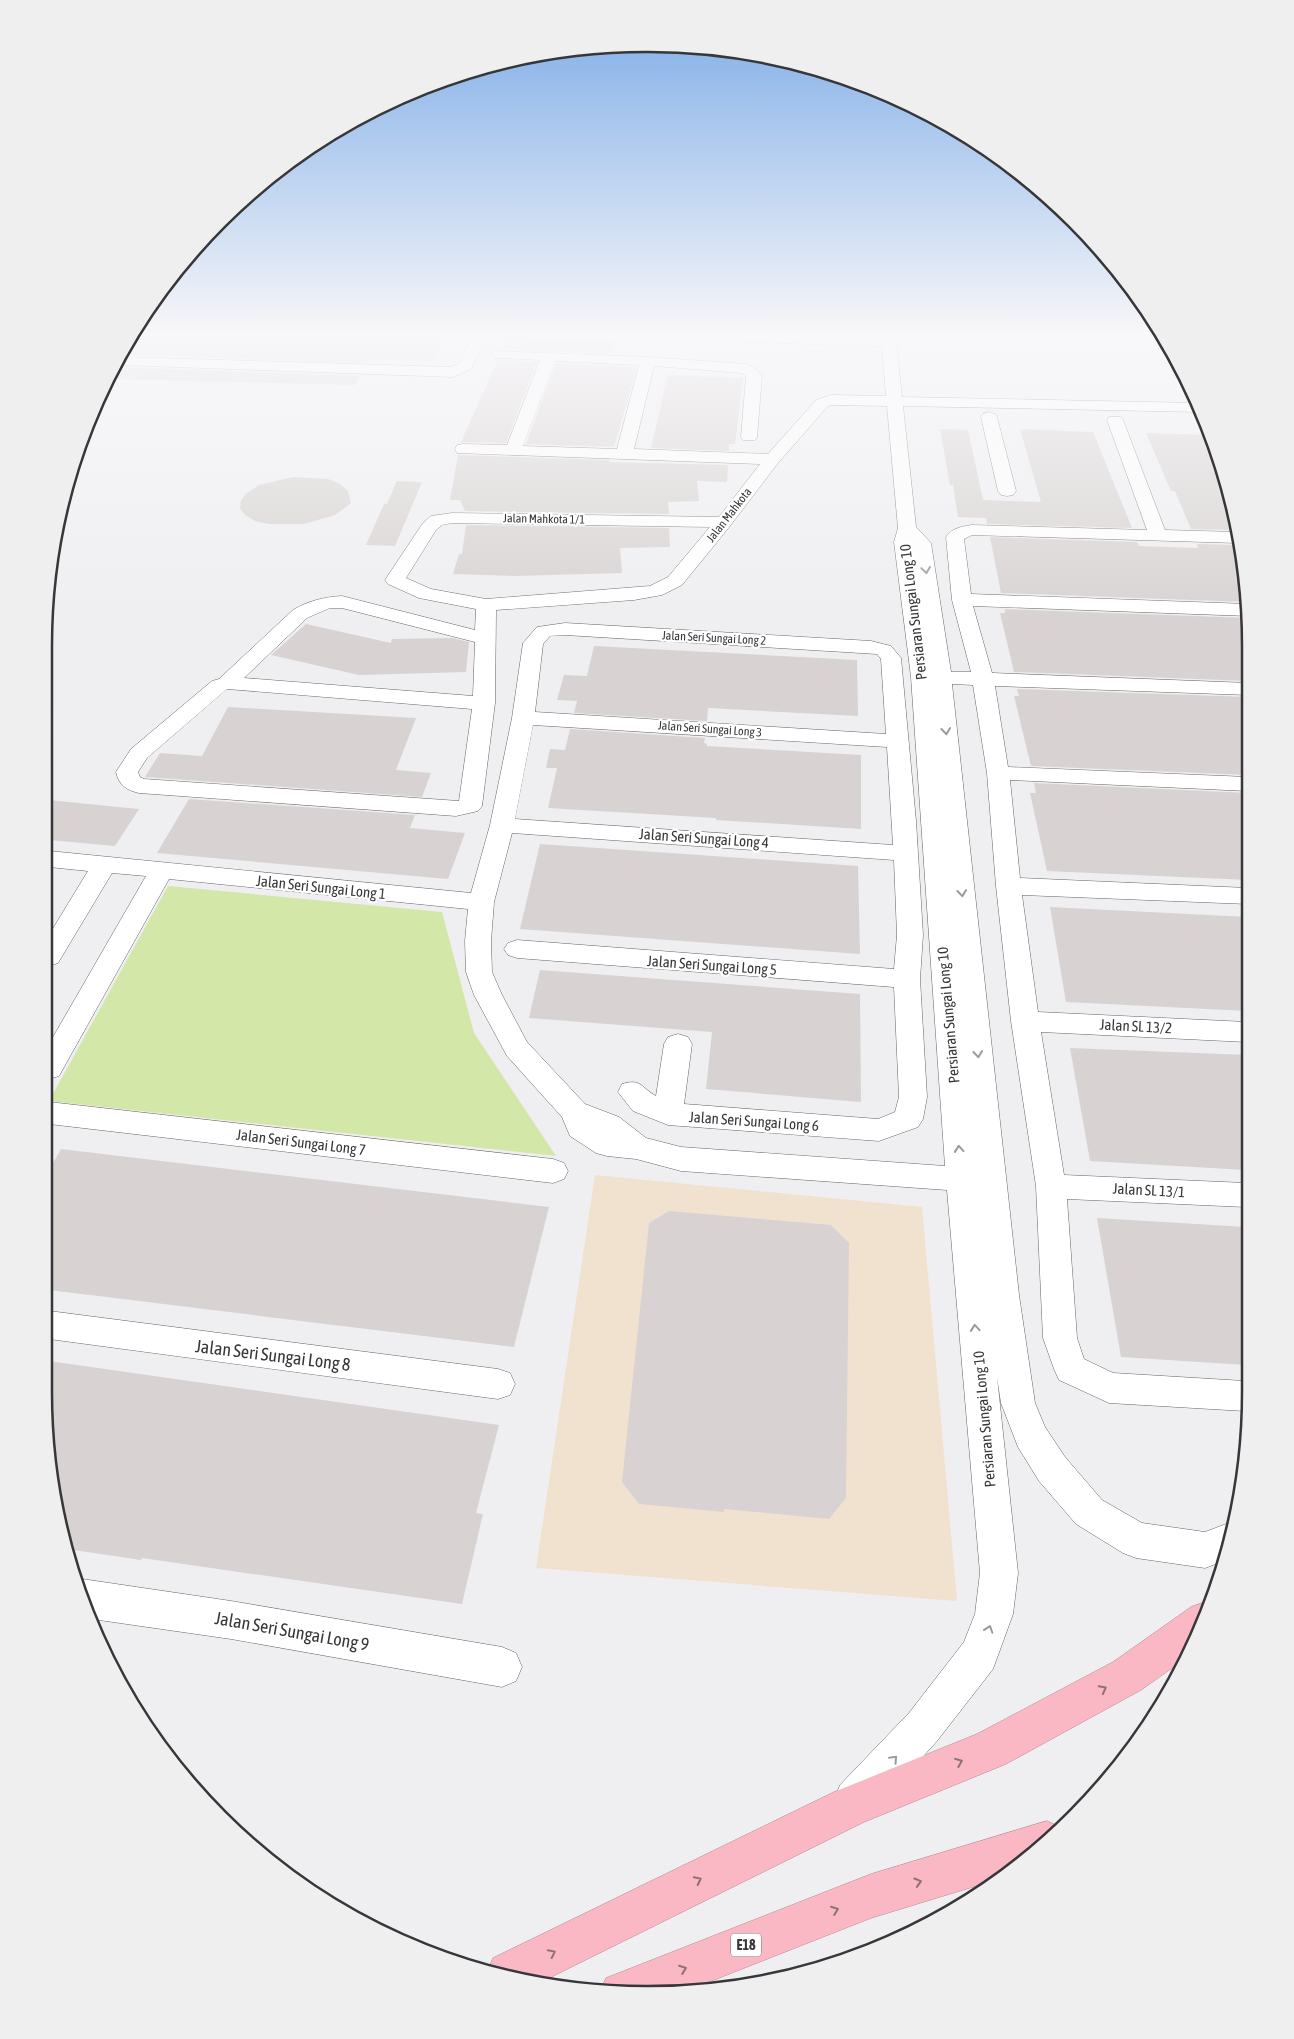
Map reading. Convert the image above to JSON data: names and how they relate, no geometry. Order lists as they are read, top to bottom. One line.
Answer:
{"streets":{"highway":["E18"],"street":["Jalan Mahkota","Jalan Mahkota 1/1","Persiaran Sungai Long 10","Jalan Seri Sungai Long 2","Jalan Seri Sungai Long 3","Jalan Seri Sungai Long 4","Jalan Seri Sungai Long 1","Jalan Seri Sungai Long 5","Jalan SL 13/2","Jalan Seri Sungai Long 6","Jalan Seri Sungai Long 7","Jalan SL 13/1","Jalan Seri Sungai Long 8","Jalan Seri Sungai Long 9"]},"crossings":[["Jalan Mahkota","Jalan Mahkota 1/1"],["Jalan Seri Sungai Long 2","Jalan Seri Sungai Long 3"],["Jalan Seri Sungai Long 5","Jalan Seri Sungai Long 6"]]}
